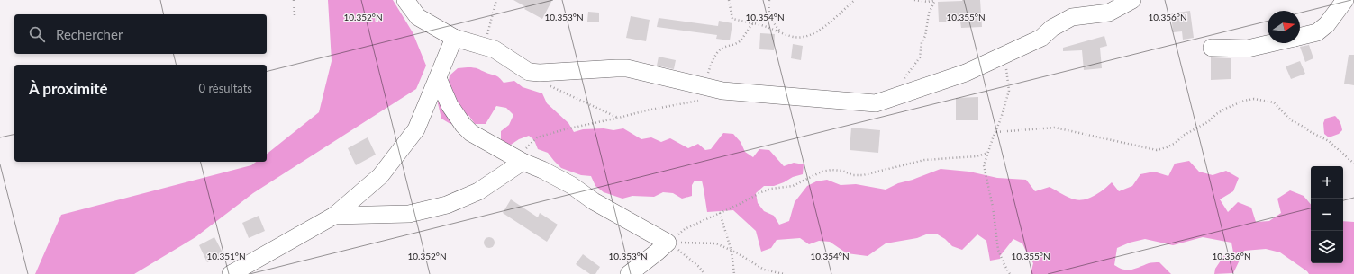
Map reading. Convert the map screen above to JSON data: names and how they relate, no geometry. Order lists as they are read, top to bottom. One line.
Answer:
{"north":"right","page":{"search":"Rechercher","heading":["À proximité","0 résultats"],"map_buttons":["+","−"]},"coordinates":["10.355°N","10.356°N","10.352°N","10.353°N","10.354°N","10.351°N"]}
